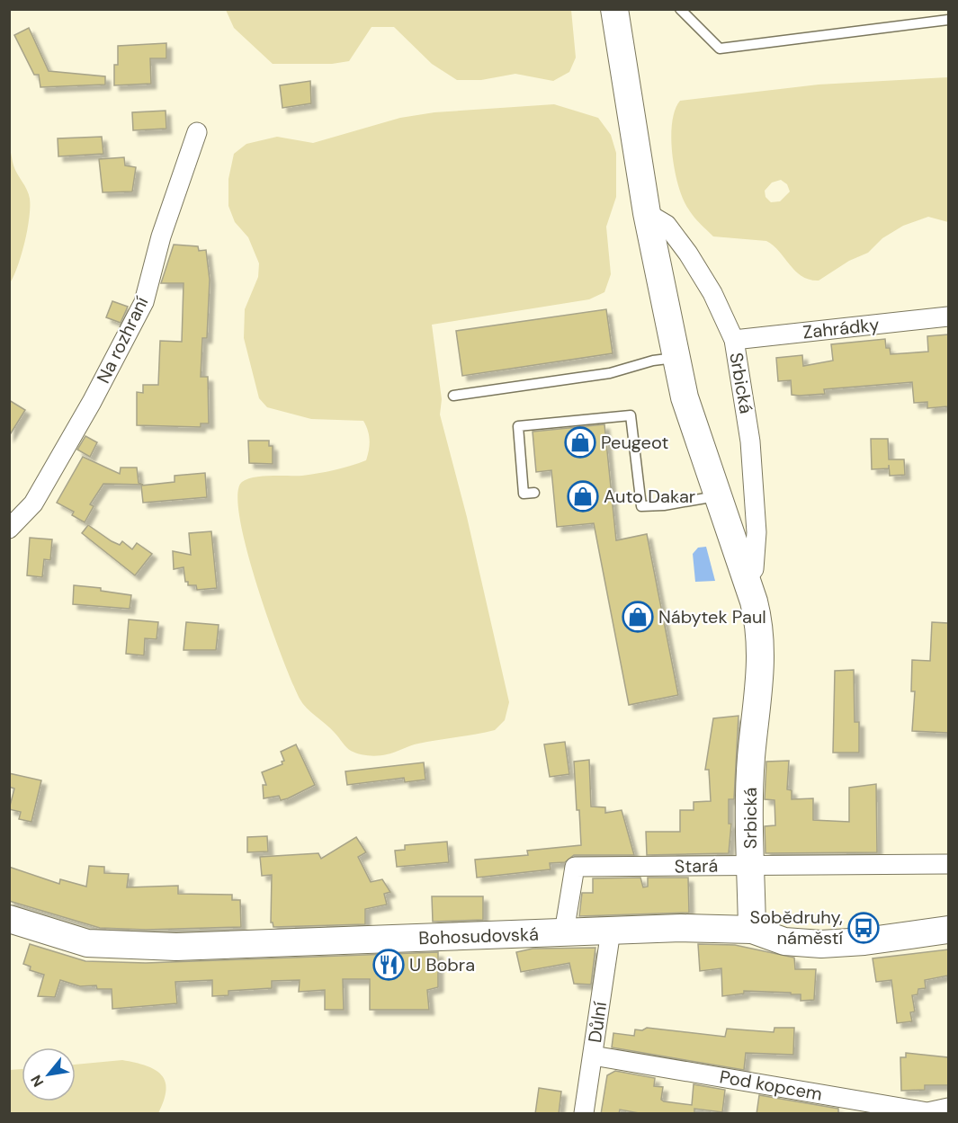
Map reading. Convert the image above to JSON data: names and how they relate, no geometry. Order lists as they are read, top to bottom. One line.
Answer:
{"streets":{"street":["Zahrádky","Na rozhraní","Srbická","Stará","Bohosudovská","Důlní","Pod kopcem"]},"crossings":[["Zahrádky","Srbická"],["Srbická","Stará"],["Srbická","Bohosudovská"],["Stará","Bohosudovská"],["Bohosudovská","Důlní"],["Důlní","Pod kopcem"]],"places":{"shop":["Peugeot","Auto Dakar","Nábytek Paul"],"bus stop":["Sobědruhy, náměstí"],"restaurant":["U Bobra"]},"north":"bottom left"}
